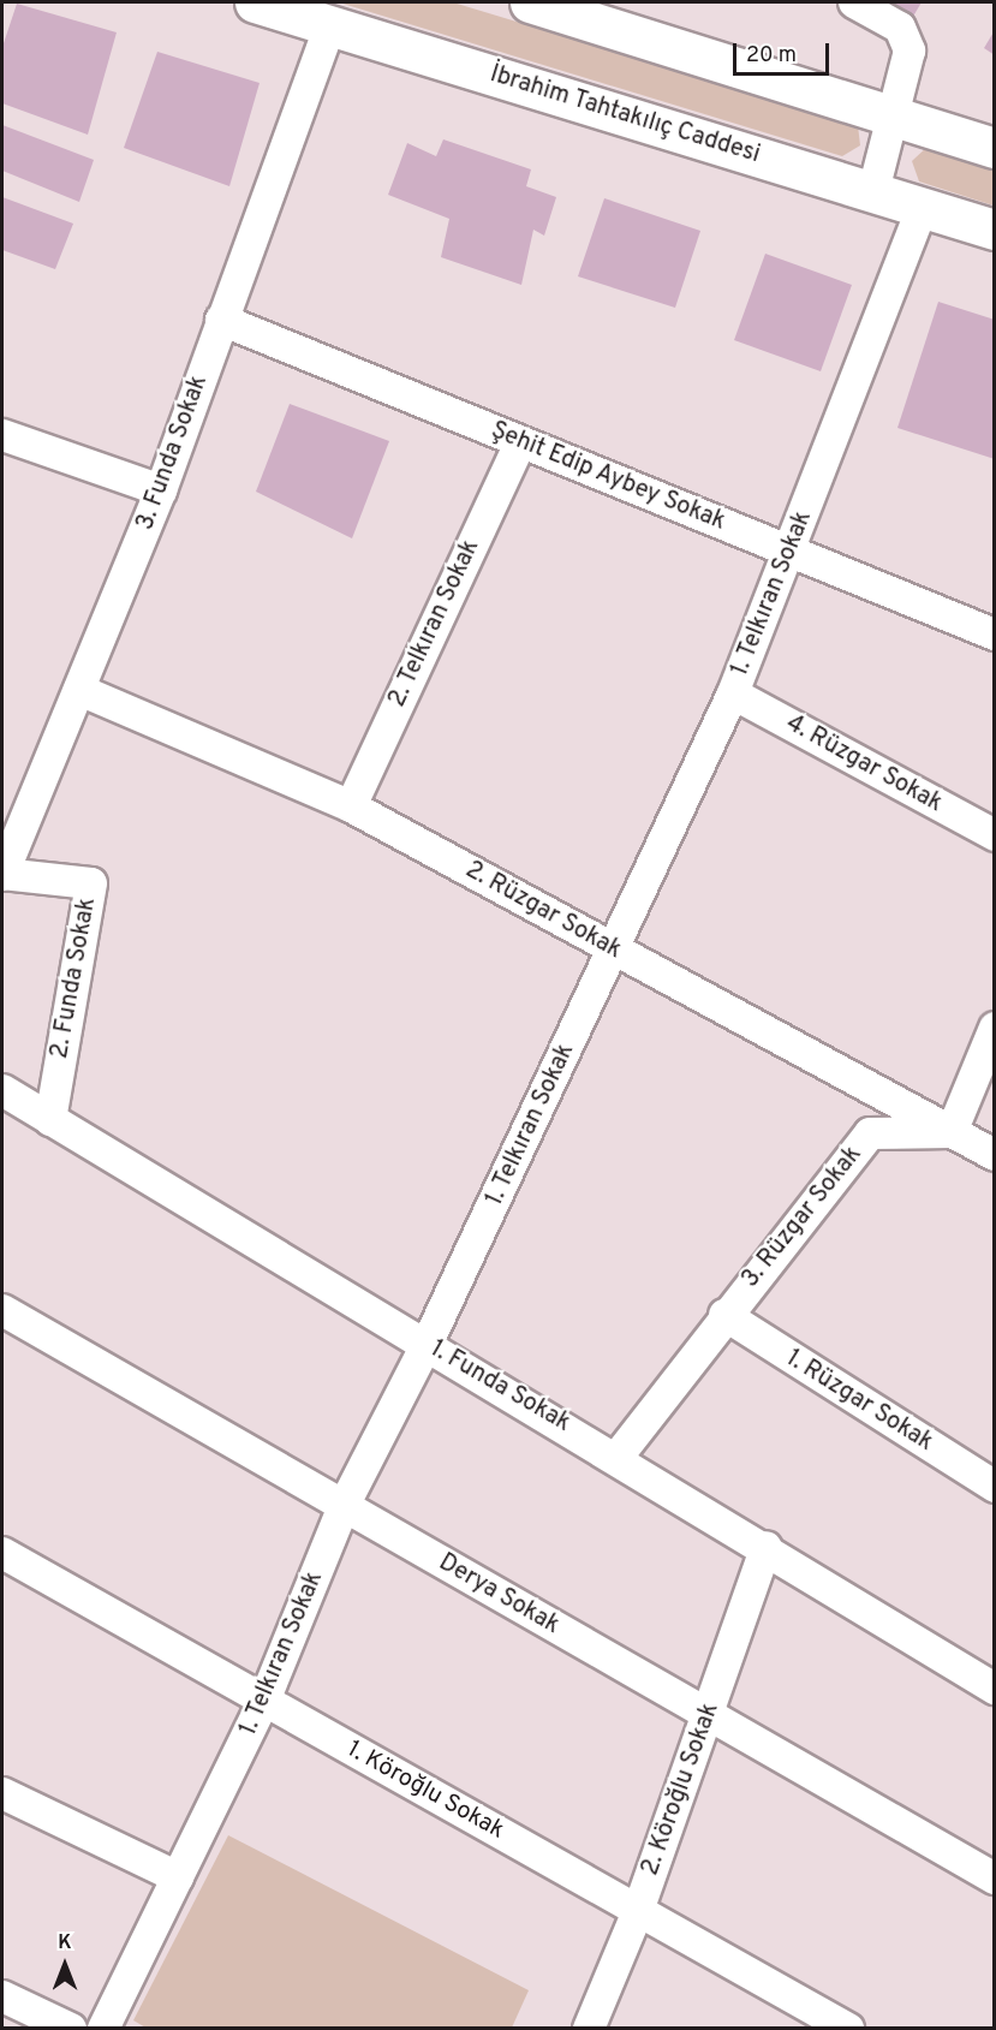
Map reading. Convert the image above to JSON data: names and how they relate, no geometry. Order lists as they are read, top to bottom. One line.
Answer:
{"streets":{"main road":["İbrahim Tahtakılıç Caddesi"],"street":["3. Funda Sokak","Şehit Edip Aybey Sokak","1. Telkıran Sokak","2. Telkıran Sokak","4. Rüzgar Sokak","2. Rüzgar Sokak","2. Funda Sokak","3. Rüzgar Sokak","1. Funda Sokak","1. Rüzgar Sokak","Derya Sokak","2. Köroğlu Sokak","1. Köroğlu Sokak"]},"crossings":[["İbrahim Tahtakılıç Caddesi","3. Funda Sokak"],["İbrahim Tahtakılıç Caddesi","1. Telkıran Sokak"],["3. Funda Sokak","Şehit Edip Aybey Sokak"],["3. Funda Sokak","2. Rüzgar Sokak"],["3. Funda Sokak","2. Funda Sokak"],["Şehit Edip Aybey Sokak","1. Telkıran Sokak"],["Şehit Edip Aybey Sokak","2. Telkıran Sokak"],["1. Telkıran Sokak","4. Rüzgar Sokak"],["1. Telkıran Sokak","2. Rüzgar Sokak"],["1. Telkıran Sokak","1. Funda Sokak"],["1. Telkıran Sokak","Derya Sokak"],["1. Telkıran Sokak","1. Köroğlu Sokak"],["2. Telkıran Sokak","2. Rüzgar Sokak"],["2. Rüzgar Sokak","3. Rüzgar Sokak"],["2. Funda Sokak","1. Funda Sokak"],["3. Rüzgar Sokak","1. Funda Sokak"],["3. Rüzgar Sokak","1. Rüzgar Sokak"],["1. Funda Sokak","2. Köroğlu Sokak"],["Derya Sokak","2. Köroğlu Sokak"],["2. Köroğlu Sokak","1. Köroğlu Sokak"]],"scale_bar":"20 m","north":"top"}
